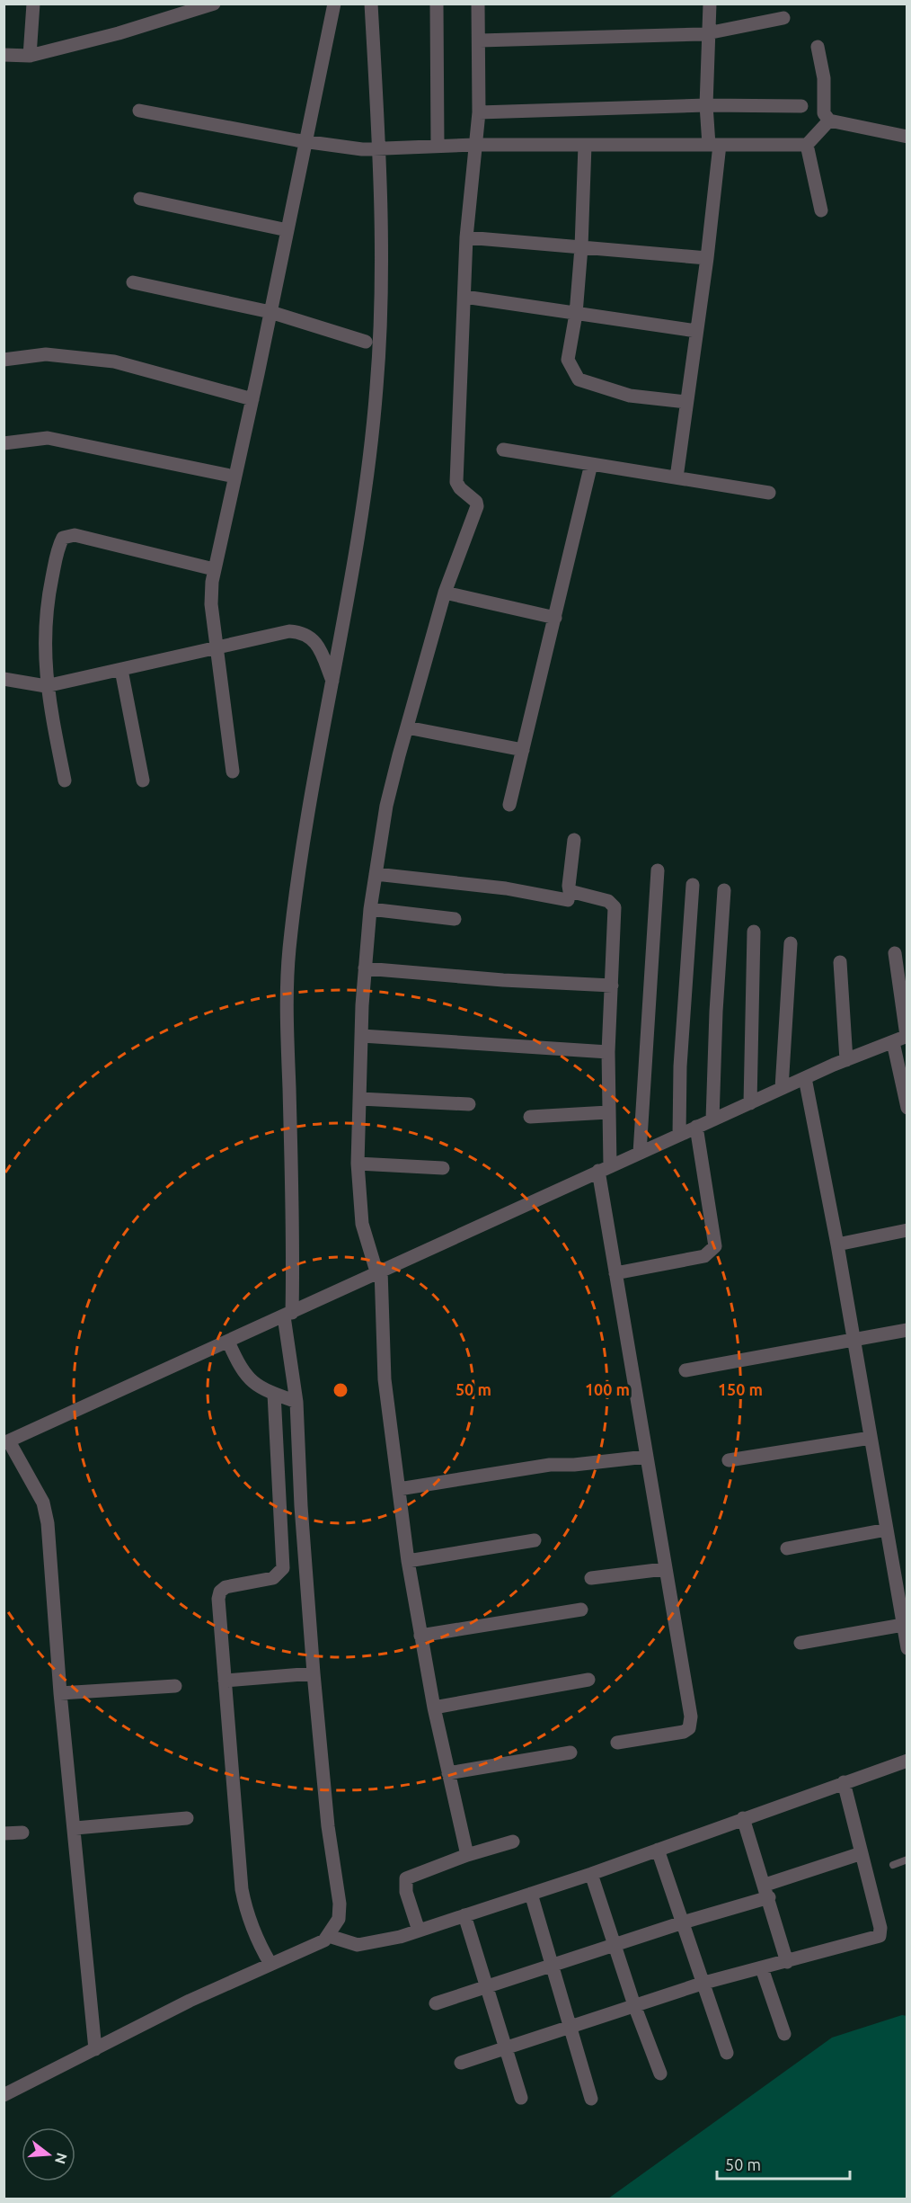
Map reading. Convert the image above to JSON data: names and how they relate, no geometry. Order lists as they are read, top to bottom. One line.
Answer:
{"scale_bar":"50 m","north":"right","rings":["50 m","100 m","150 m"]}
